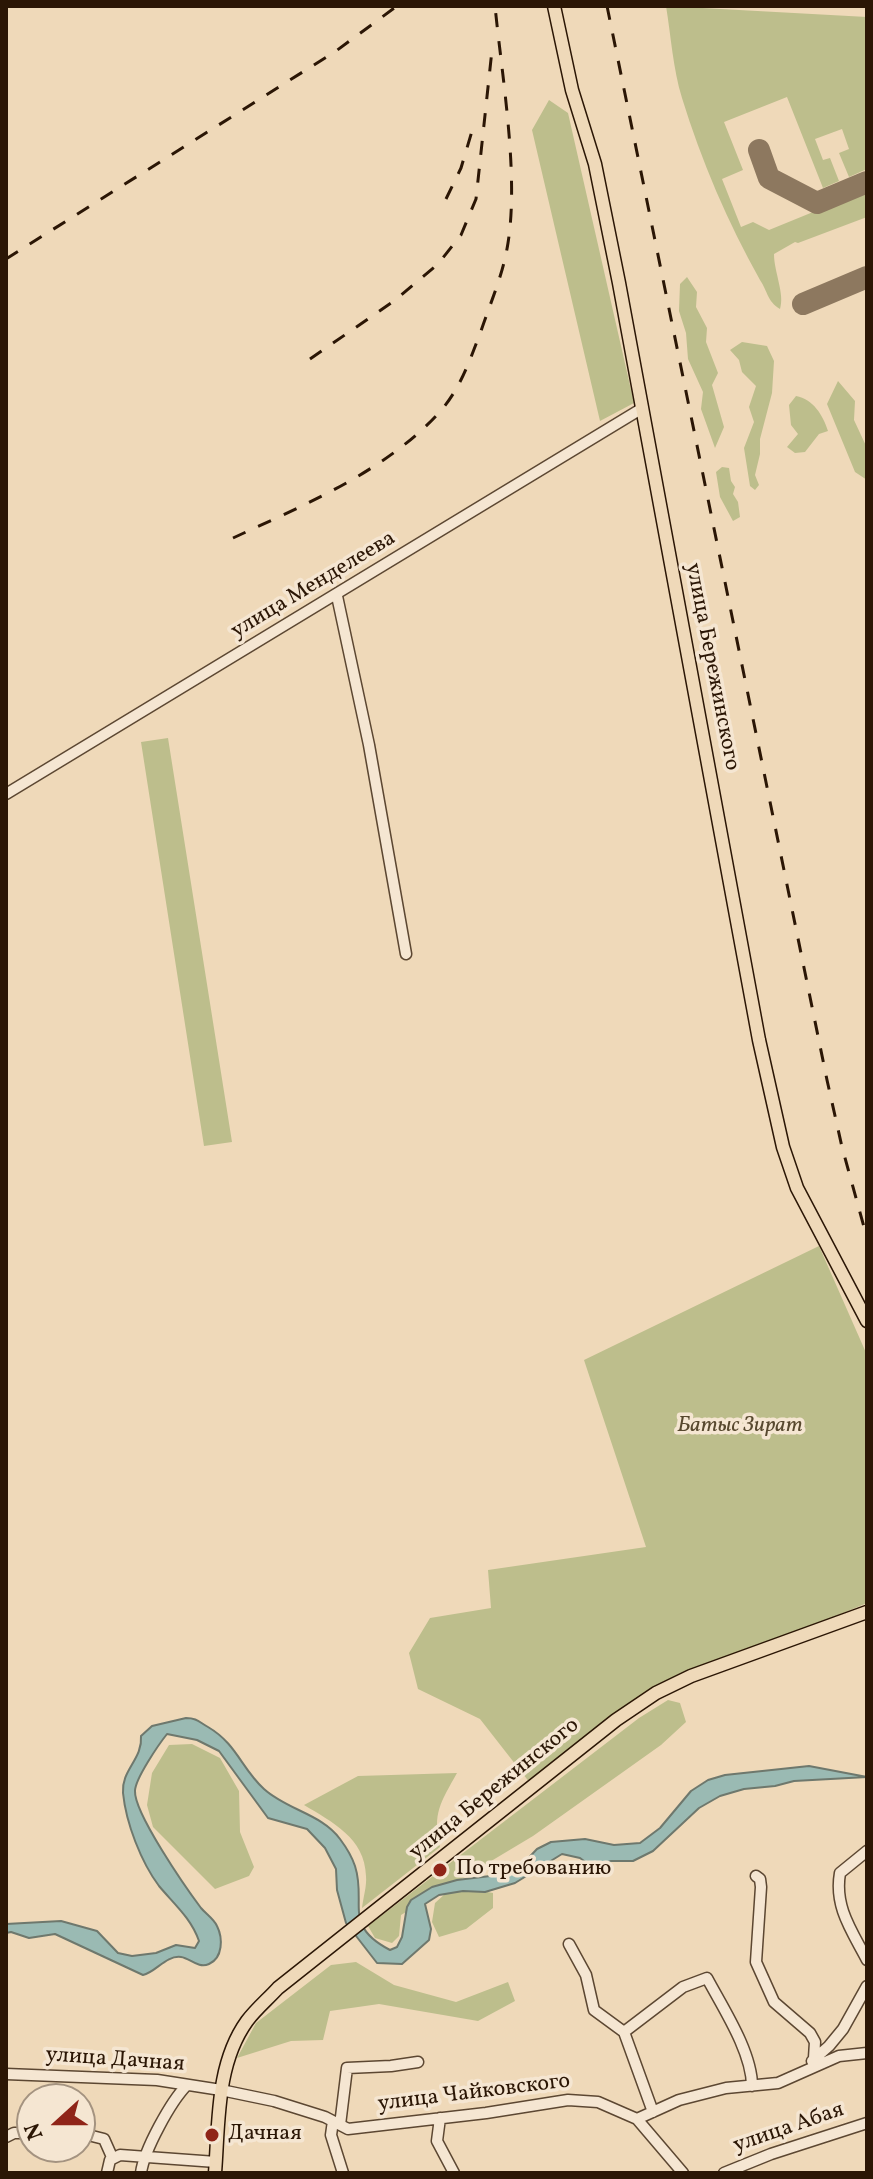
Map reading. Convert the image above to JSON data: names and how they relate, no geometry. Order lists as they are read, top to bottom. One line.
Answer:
{"streets":{"main road":["улица Бережинского"],"street":["улица Менделеева","улица Дачная","улица Чайковского","улица Абая"]},"crossings":[["улица Менделеева","улица Бережинского"],["улица Бережинского","улица Дачная"],["улица Бережинского","улица Чайковского"],["улица Дачная","улица Чайковского"]],"parks":["Батыс Зират"],"places":["По требованию","Дачная"],"north":"left"}
